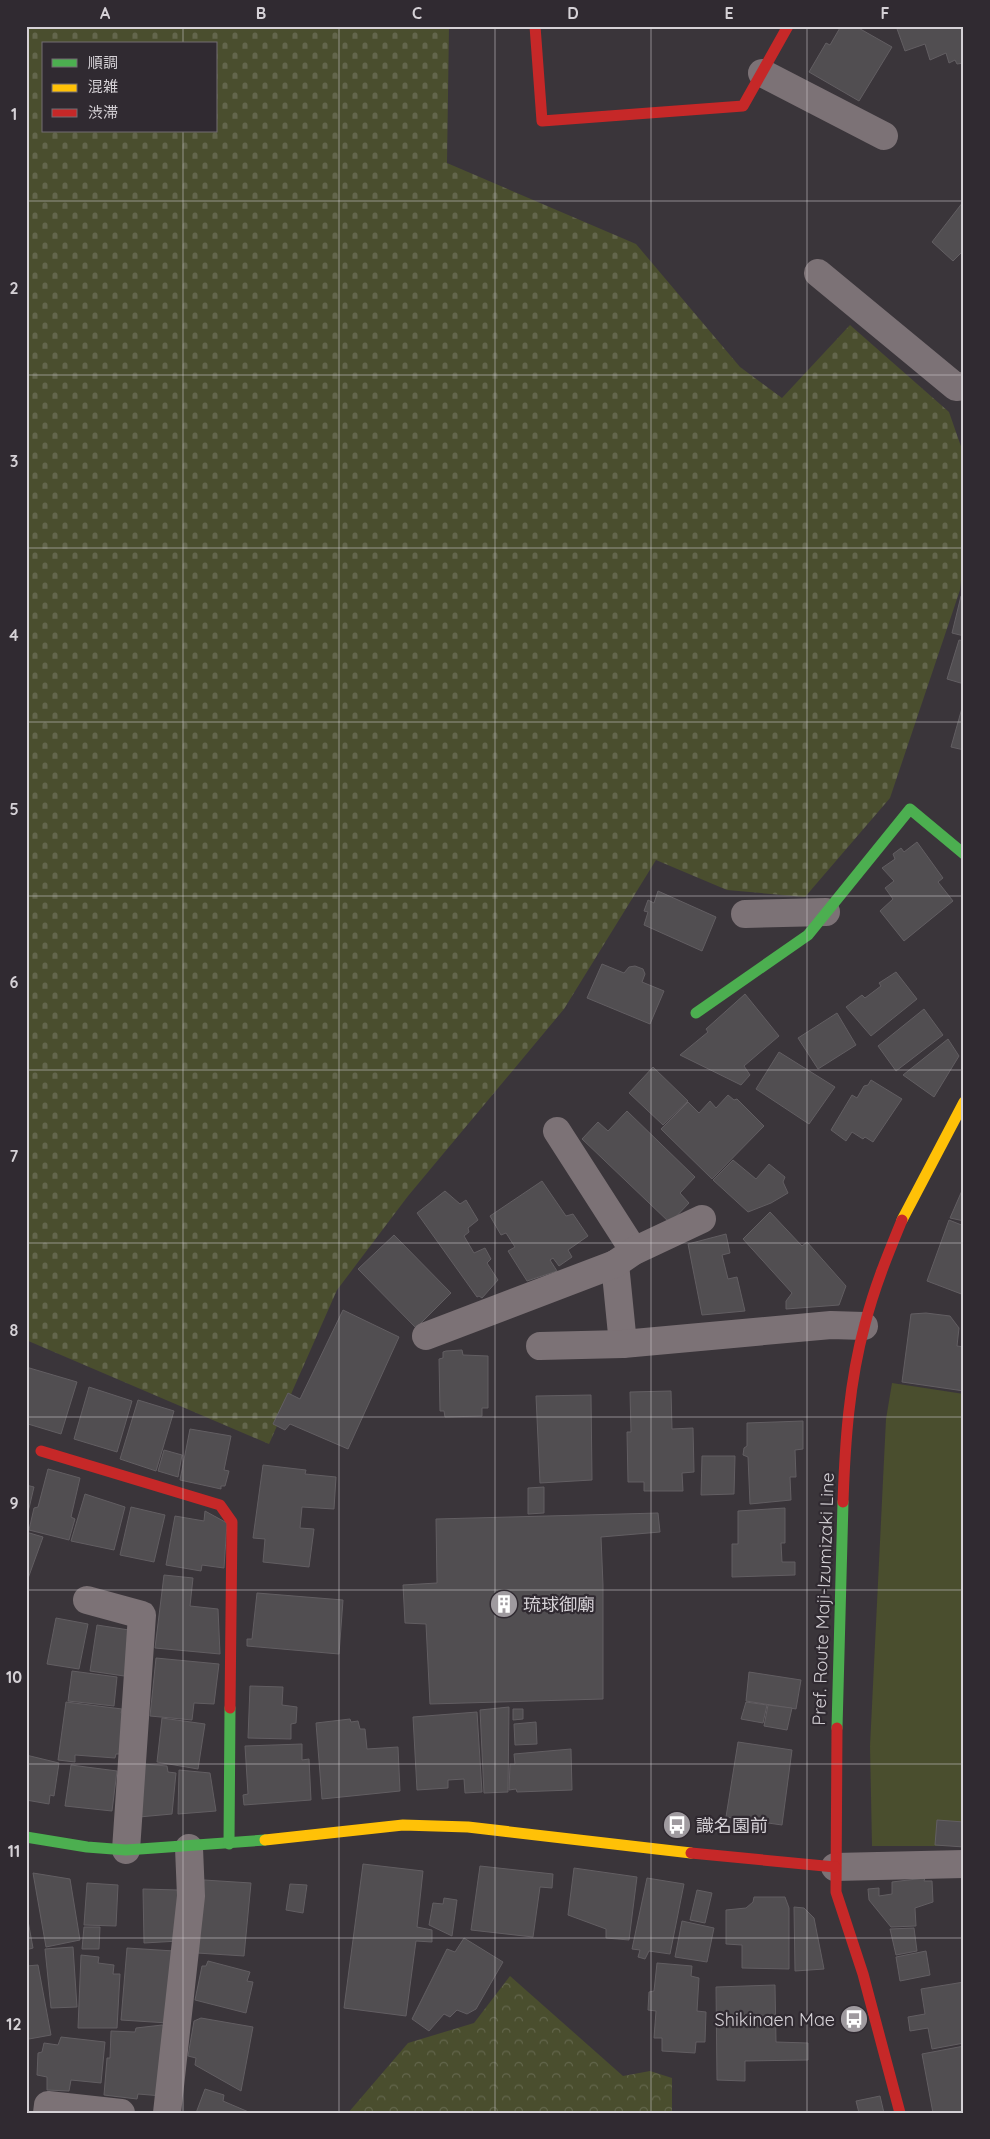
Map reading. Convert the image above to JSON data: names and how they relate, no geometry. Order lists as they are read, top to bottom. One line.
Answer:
{"streets":{"street":["Pref. Route Maji-Izumizaki Line"]},"places":{"building":["琉球御廟"],"bus stop":["識名園前","Shikinaen Mae"]},"legend":["順調","混雑","渋滞"],"grid":{"columns":["A","B","C","D","E","F"],"rows":["1","2","3","4","5","6","7","8","9","10","11","12"]}}
